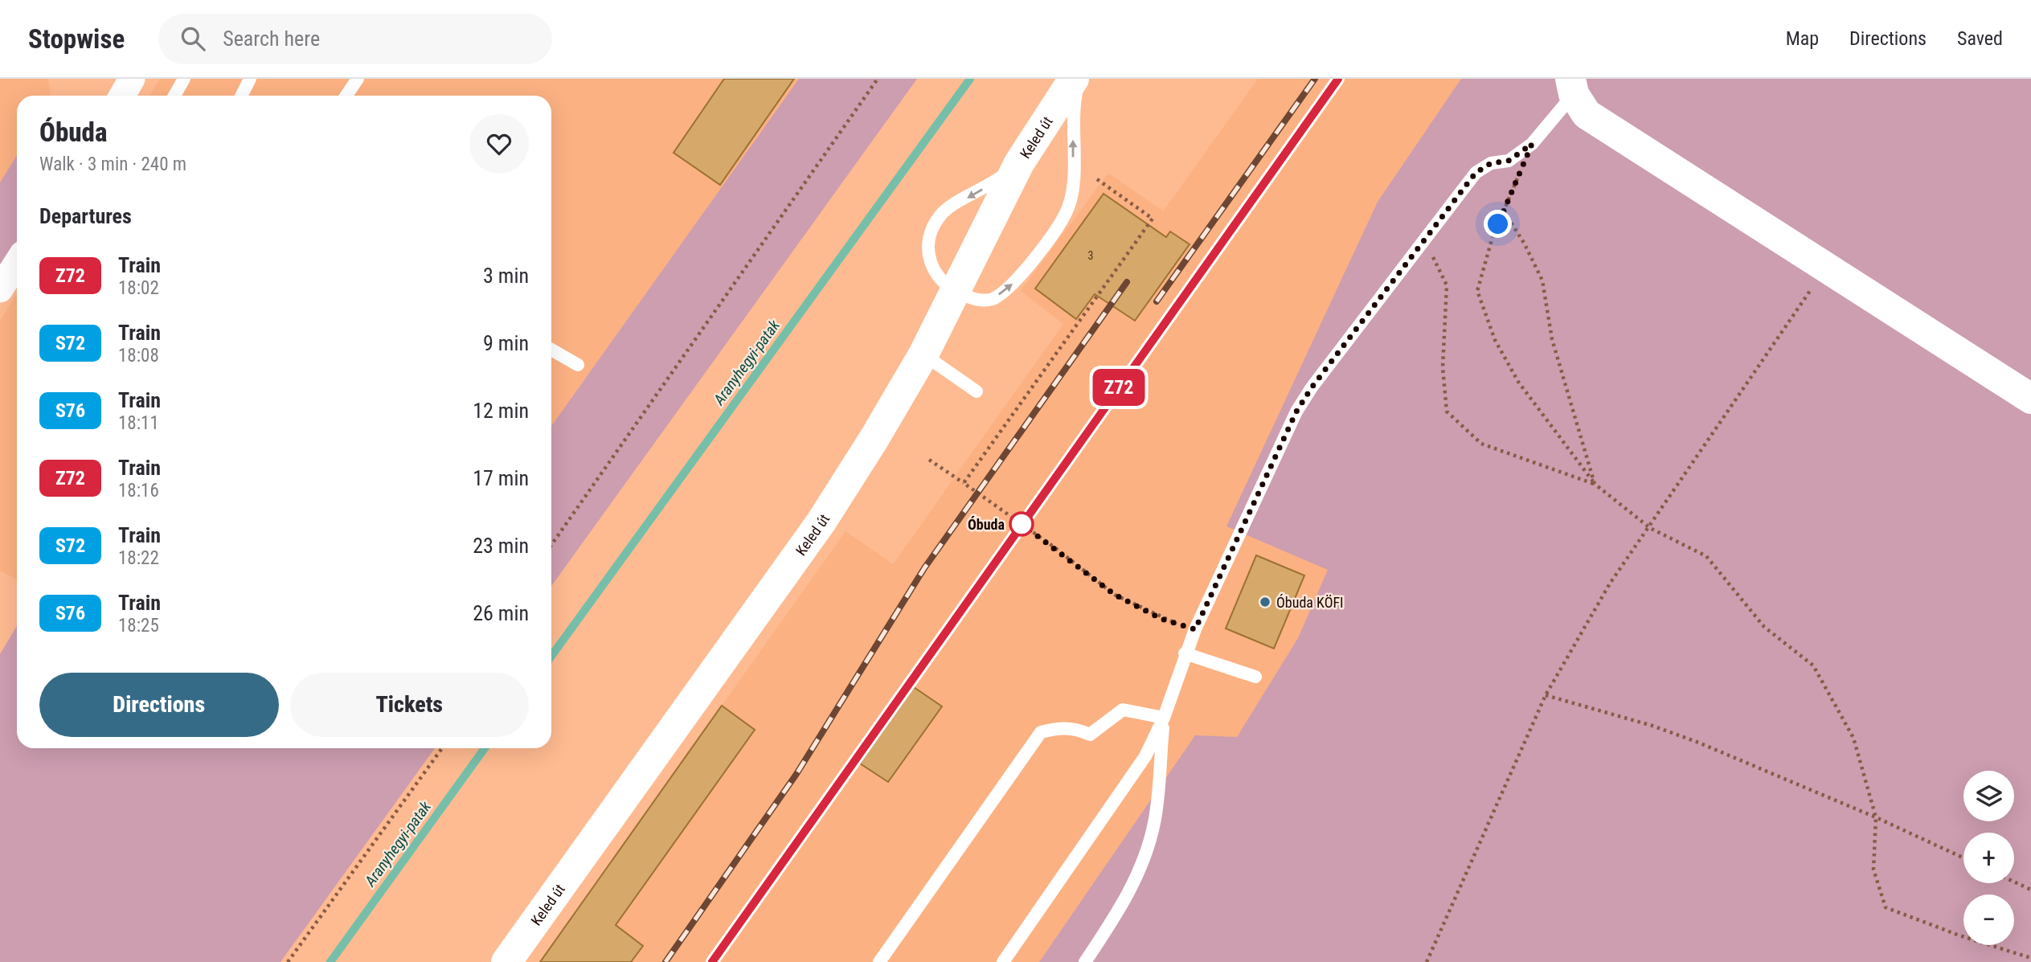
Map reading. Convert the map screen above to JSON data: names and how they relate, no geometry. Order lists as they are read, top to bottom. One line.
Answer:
{"streets":{"street":["Keled út"]},"water":["Aranyhegyi-patak"],"places":["Óbuda","Óbuda KÖFI"],"house_numbers":["3"],"page":{"header":"Stopwise","search":"Search here","nav":["Map","Directions","Saved"],"on_map":"Z72","heading":[["Óbuda","Walk · 3 min · 240 m"],"Departures"],"list":[{"mark":"Z72","name":"Train","note":"18:02","value":"3 min"},{"mark":"S72","name":"Train","note":"18:08","value":"9 min"},{"mark":"S76","name":"Train","note":"18:11","value":"12 min"},{"mark":"Z72","name":"Train","note":"18:16","value":"17 min"},{"mark":"S72","name":"Train","note":"18:22","value":"23 min"},{"mark":"S76","name":"Train","note":"18:25","value":"26 min"}],"buttons":["Directions","Tickets"],"map_buttons":["+","−"]}}
